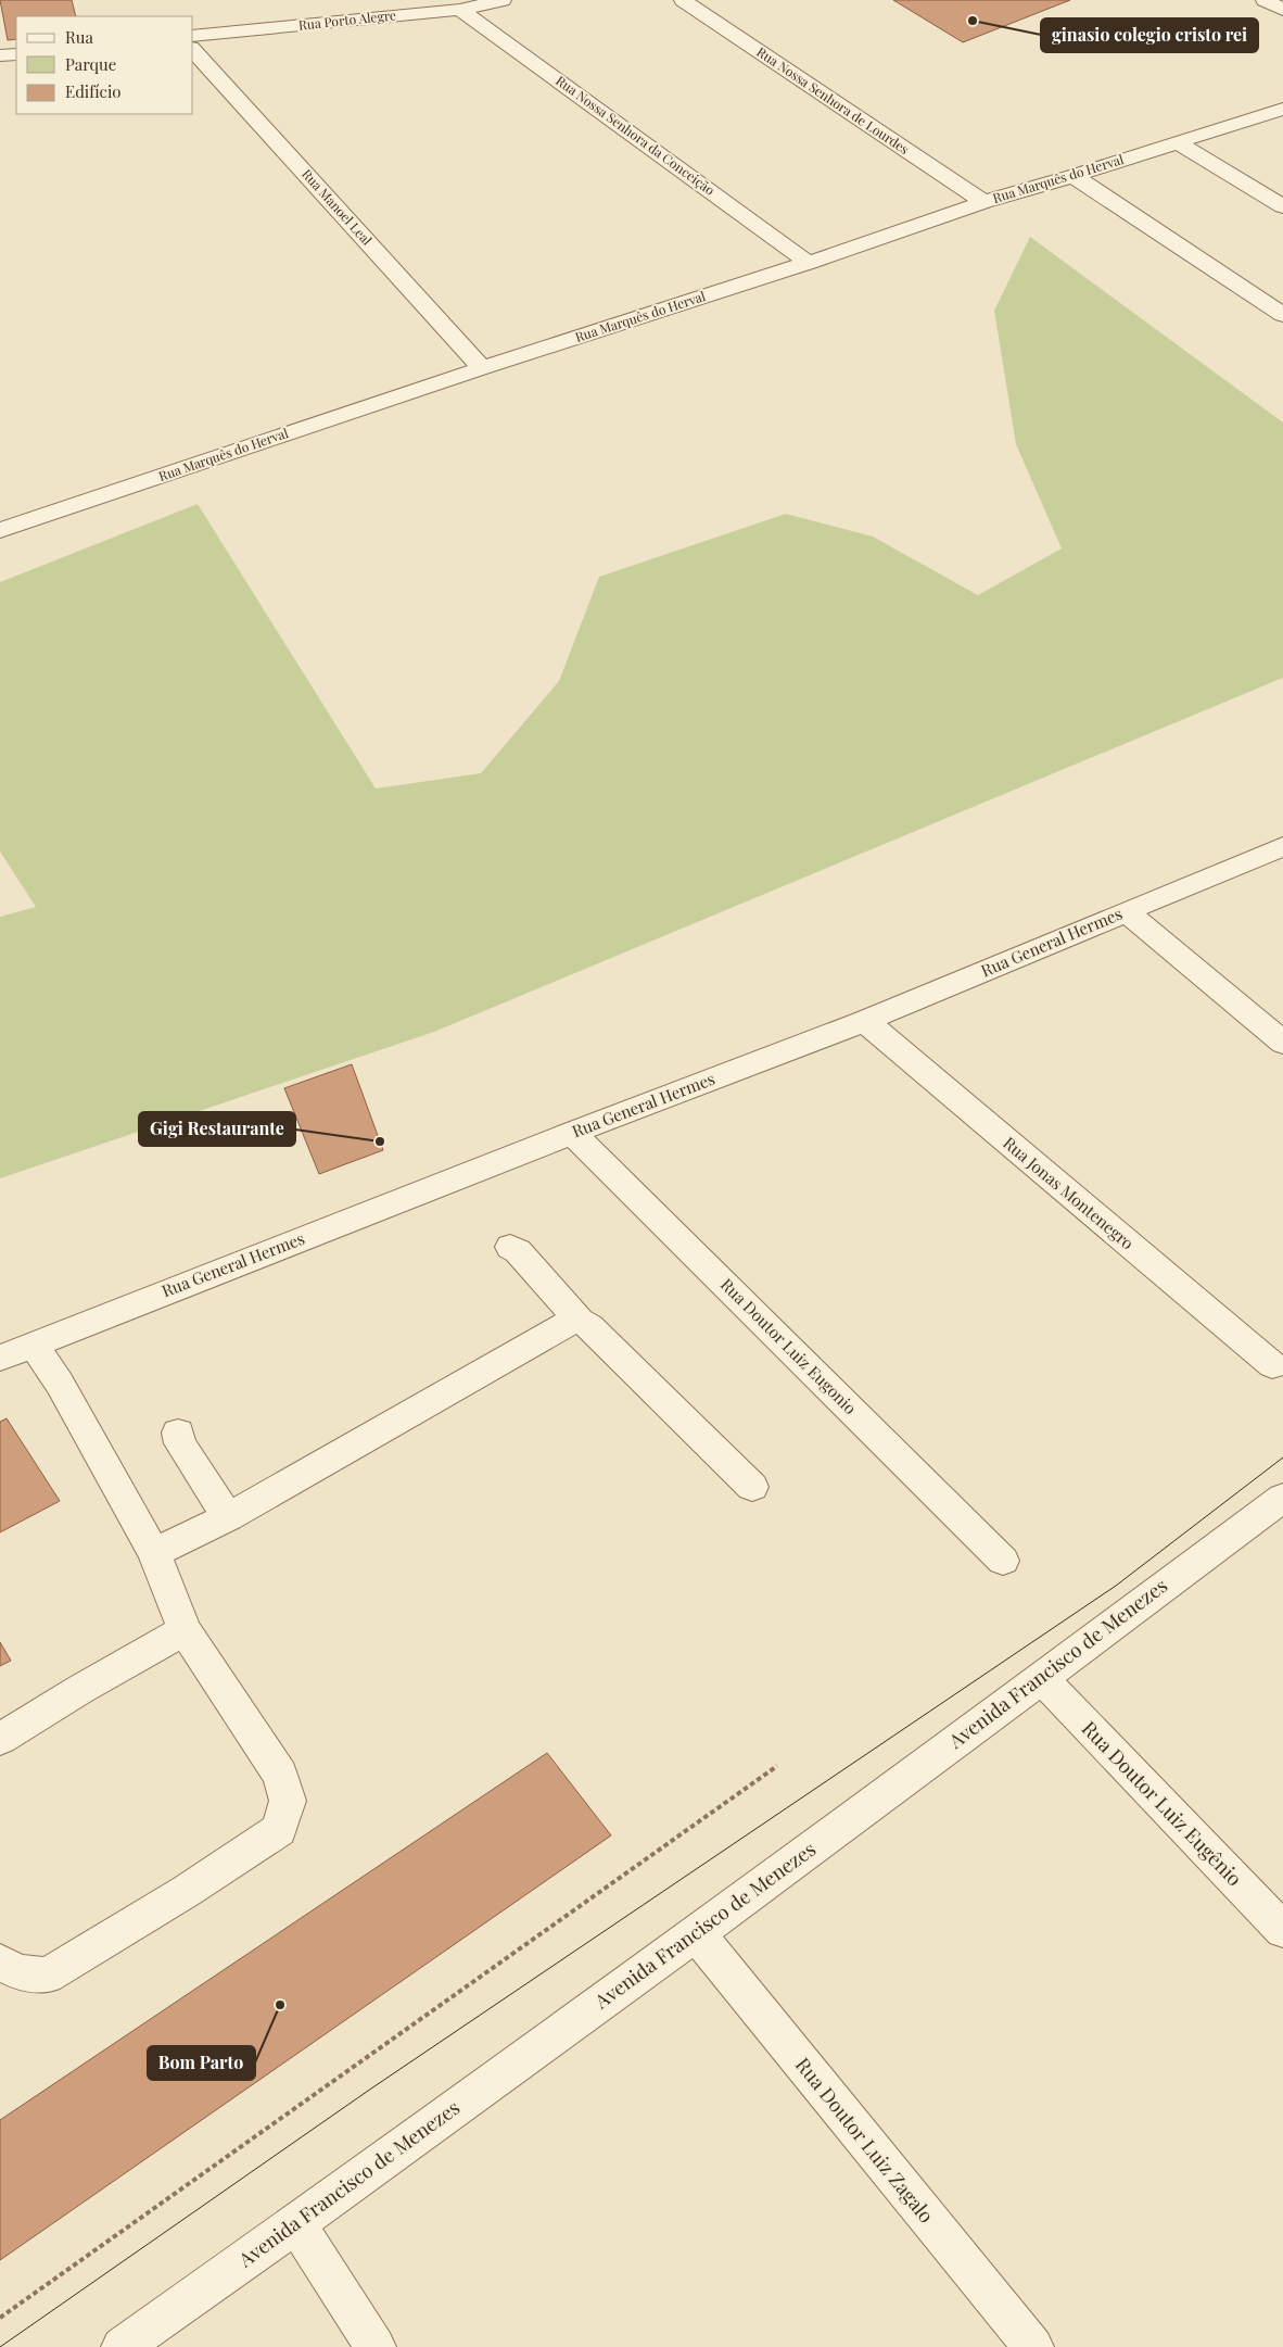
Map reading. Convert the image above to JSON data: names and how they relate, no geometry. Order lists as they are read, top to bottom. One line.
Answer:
{"streets":{"street":["Rua Porto Alegre","Rua Nossa Senhora de Lourdes","Rua Nossa Senhora da Conceição","Rua Marquês do Herval","Rua Manoel Leal","Rua General Hermes","Rua Jonas Montenegro","Rua Doutor Luiz Eugonio","Avenida Francisco de Menezes","Rua Doutor Luiz Eugênio","Rua Doutor Luiz Zagalo"]},"crossings":[["Rua Porto Alegre","Rua Nossa Senhora da Conceição"],["Rua Nossa Senhora de Lourdes","Rua Marquês do Herval"],["Rua Nossa Senhora da Conceição","Rua Marquês do Herval"],["Rua Marquês do Herval","Rua Manoel Leal"],["Rua General Hermes","Rua Jonas Montenegro"],["Rua General Hermes","Rua Doutor Luiz Eugonio"],["Avenida Francisco de Menezes","Rua Doutor Luiz Eugênio"],["Avenida Francisco de Menezes","Rua Doutor Luiz Zagalo"]],"places":["ginasio colegio cristo rei","Gigi Restaurante","Bom Parto"],"legend":["Rua","Parque","Edifício"]}
